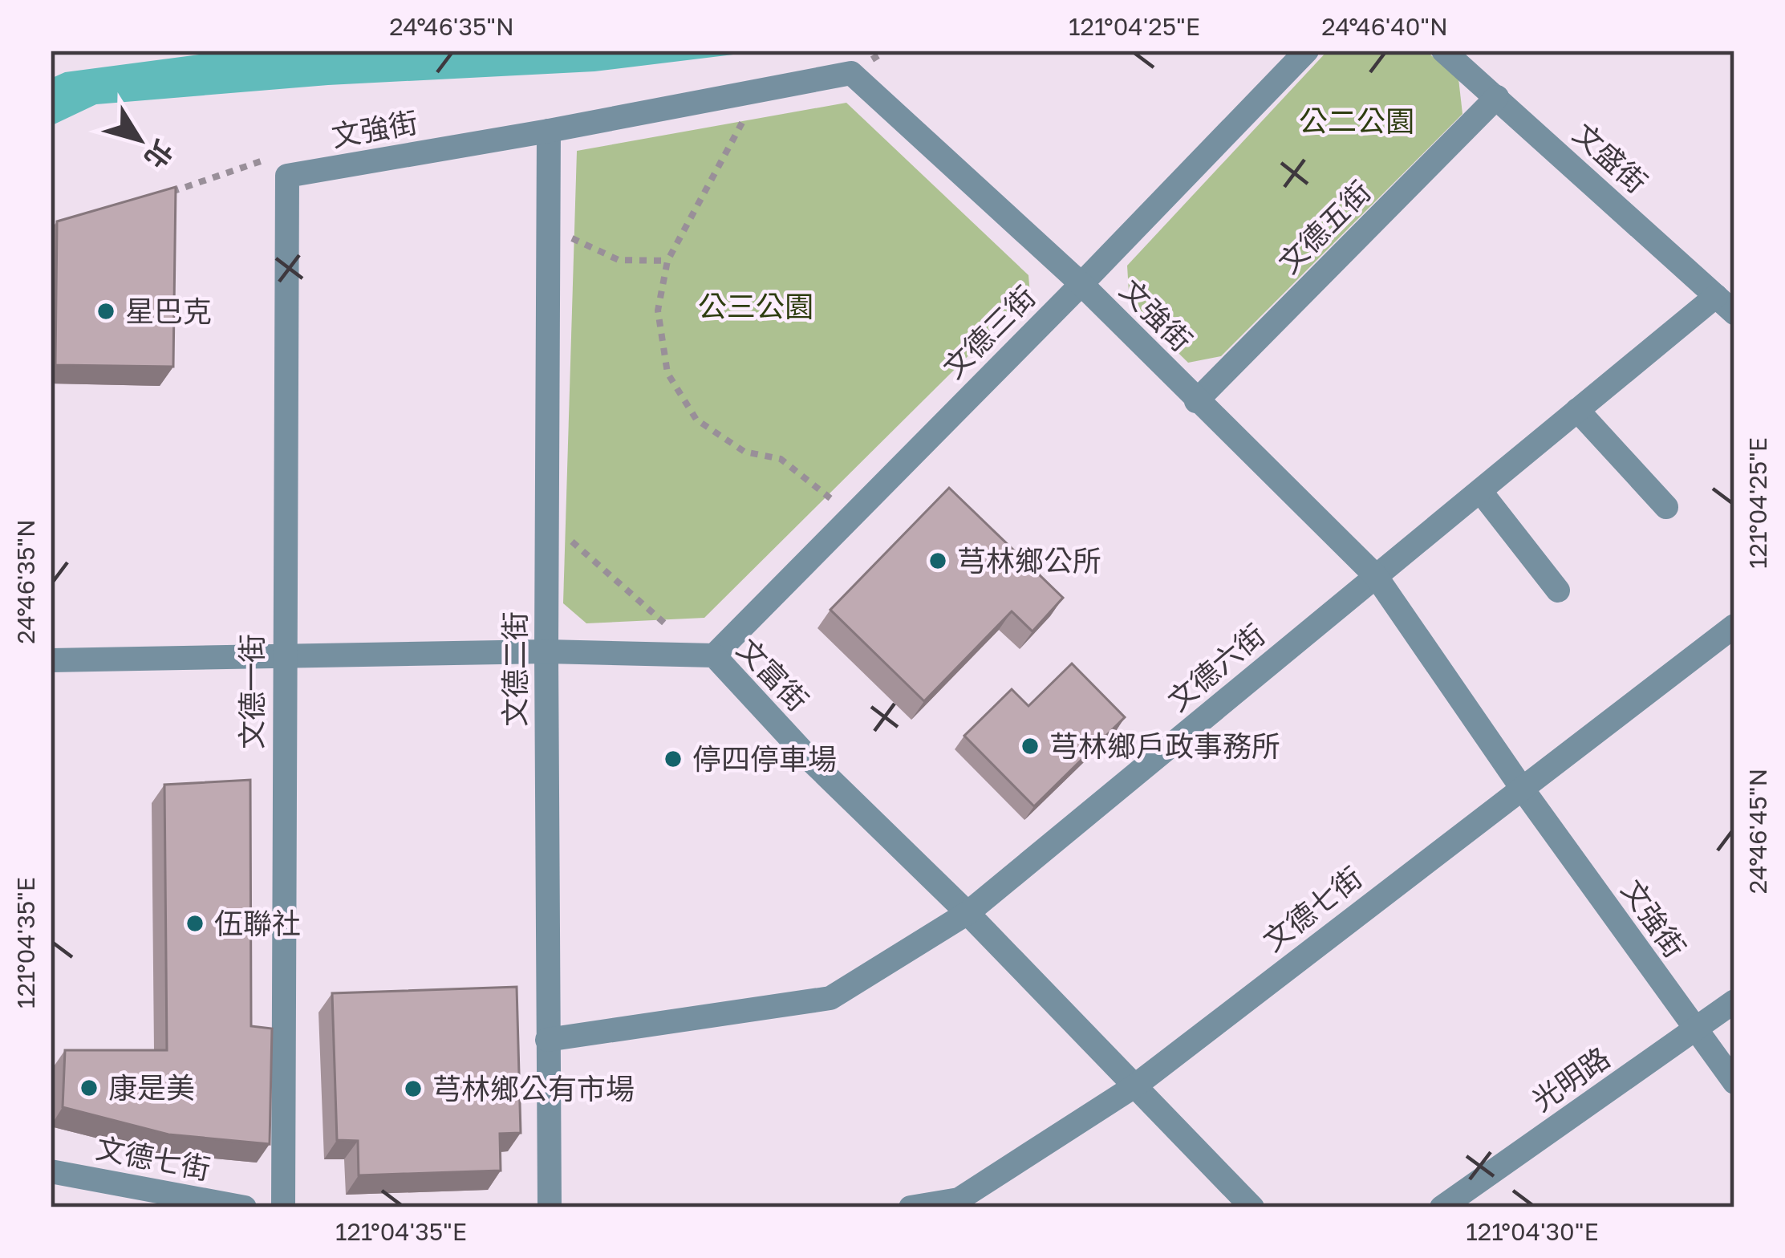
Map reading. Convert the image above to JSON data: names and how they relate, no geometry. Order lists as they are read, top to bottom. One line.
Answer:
{"streets":{"street":["文強街","文盛街","文德五街","文德三街","文德六街","文德二街","文富街","文德一街","文德七街","光明路"]},"crossings":[["文強街","文德五街"],["文強街","文德三街"],["文強街","文德六街"],["文強街","文德二街"],["文強街","文德一街"],["文強街","文德七街"],["文強街","光明路"],["文盛街","文德五街"],["文盛街","文德六街"],["文德三街","文富街"],["文德六街","文德二街"],["文德六街","文富街"],["文德二街","文富街"],["文富街","文德一街"],["文富街","文德七街"]],"parks":["公二公園","公三公園"],"places":["星巴克","芎林鄉公所","芎林鄉戶政事務所","停四停車場","伍聯社","康是美","芎林鄉公有市場"],"north":"bottom right","coordinates":["24°46'35\"N","121°04'25\"E","24°46'40\"N","24°46'45\"N","121°04'35\"E","121°04'30\"E"]}
